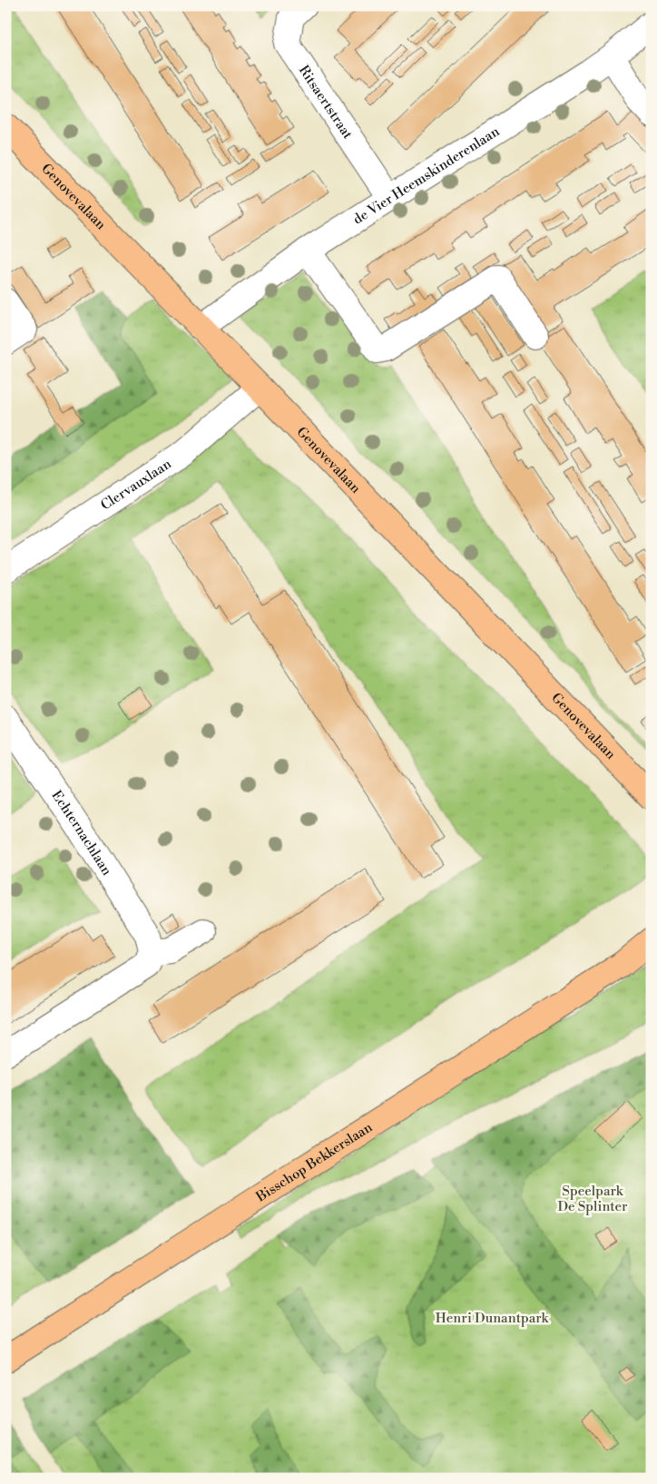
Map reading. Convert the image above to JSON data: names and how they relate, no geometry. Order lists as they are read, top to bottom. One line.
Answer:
{"streets":{"main road":["Genovevalaan","Bisschop Bekkerslaan"],"street":["Ritsaertstraat","de Vier Heemskinderenlaan","Clervauxlaan","Echternachlaan"]},"crossings":[["Ritsaertstraat","de Vier Heemskinderenlaan"],["de Vier Heemskinderenlaan","Genovevalaan"],["Genovevalaan","Clervauxlaan"]],"parks":["Speelpark De Splinter","Henri Dunantpark"]}
